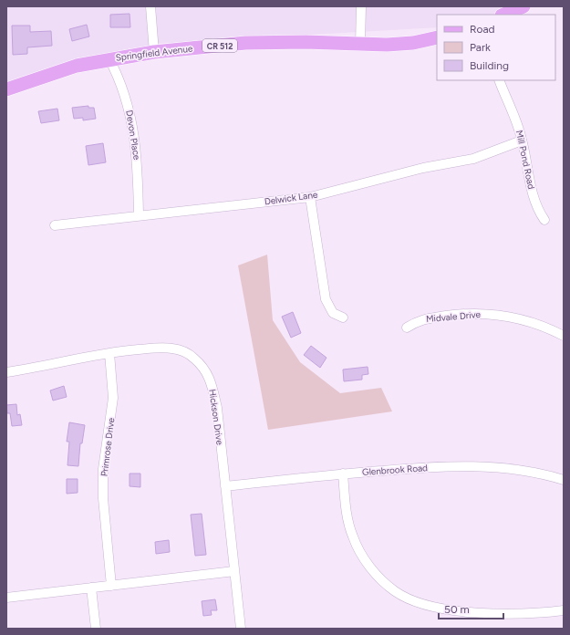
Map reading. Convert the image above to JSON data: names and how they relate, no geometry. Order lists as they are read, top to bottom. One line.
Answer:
{"streets":{"main road":["CR 512","Springfield Avenue"],"street":["Devon Place","Mill Pond Road","Delwick Lane","Midvale Drive","Hickson Drive","Primrose Drive","Glenbrook Road"]},"crossings":[["Springfield Avenue","Devon Place"],["Devon Place","Delwick Lane"],["Mill Pond Road","Delwick Lane"],["Hickson Drive","Primrose Drive"],["Hickson Drive","Glenbrook Road"]],"legend":["Road","Park","Building"],"scale_bar":"50 m"}
